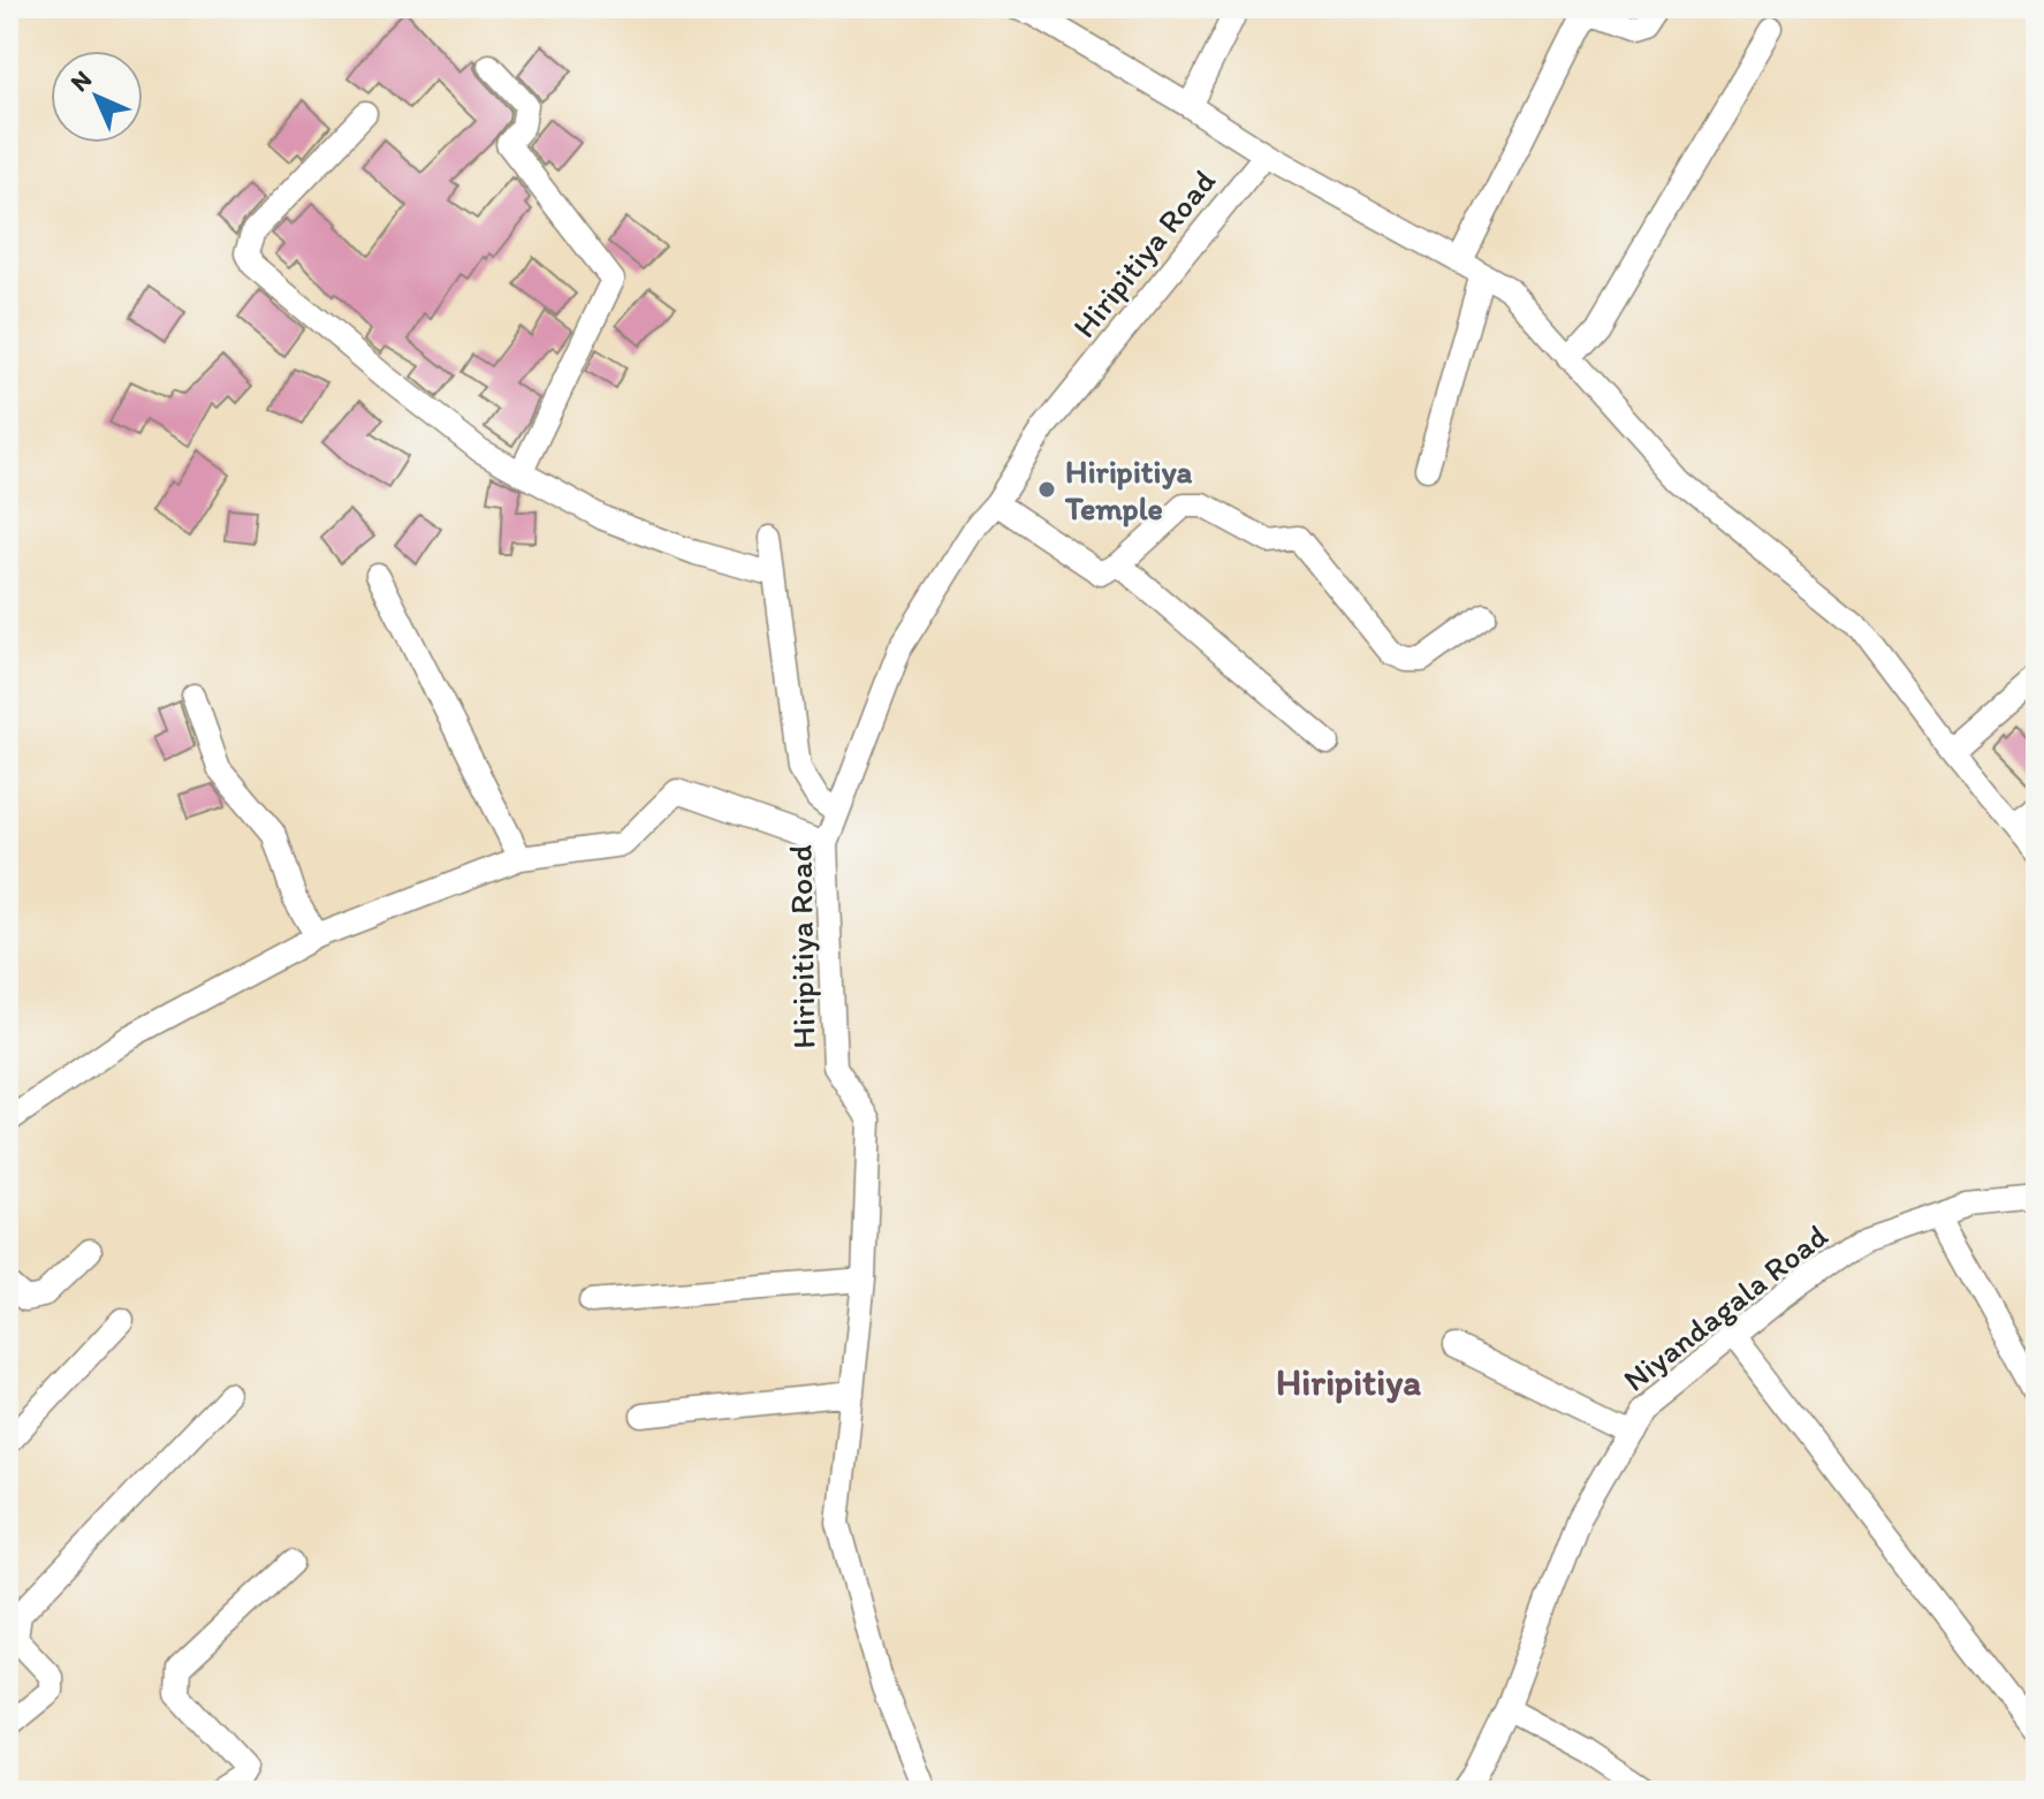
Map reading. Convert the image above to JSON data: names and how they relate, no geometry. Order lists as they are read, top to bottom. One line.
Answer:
{"streets":{"street":["Hiripitiya Road","Niyandagala Road"]},"districts":["Hiripitiya"],"places":["Hiripitiya Temple"],"north":"top left"}
